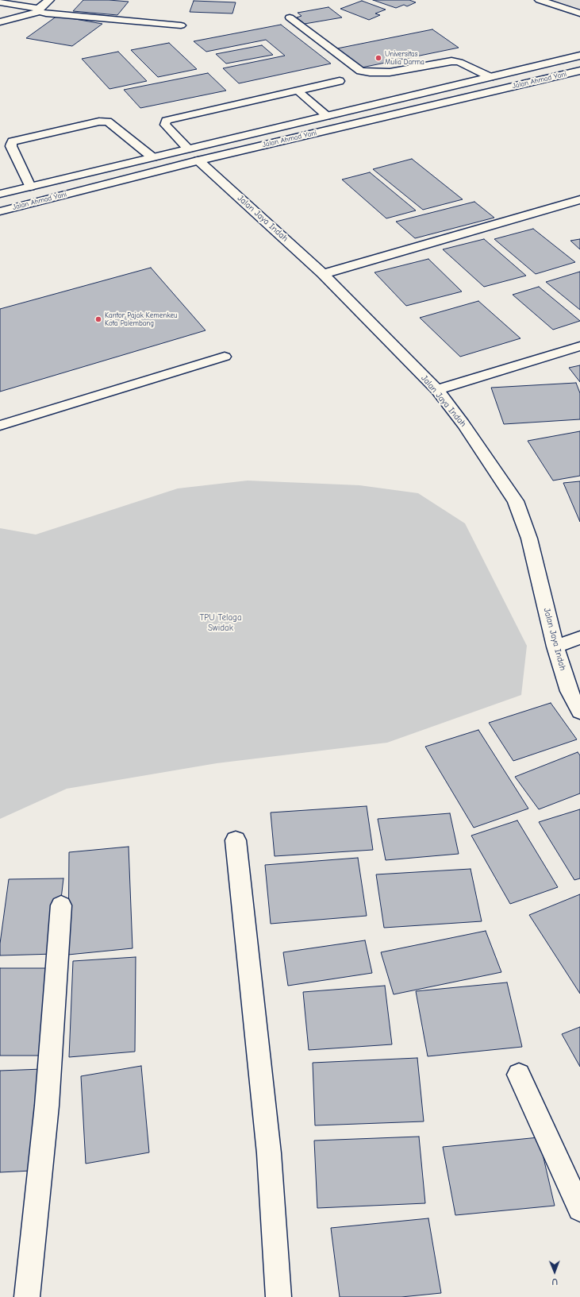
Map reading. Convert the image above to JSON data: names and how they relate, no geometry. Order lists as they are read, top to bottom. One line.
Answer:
{"streets":{"main road":["Jalan Ahmad Yani","Jalan Jaya Indah"]},"crossings":[["Jalan Ahmad Yani","Jalan Jaya Indah"]],"parks":["TPU Telaga Swidak"],"places":["Universitas Mulia Darma","Kantor Pajak Kemenkeu Kota Palembang"],"north":"bottom"}
